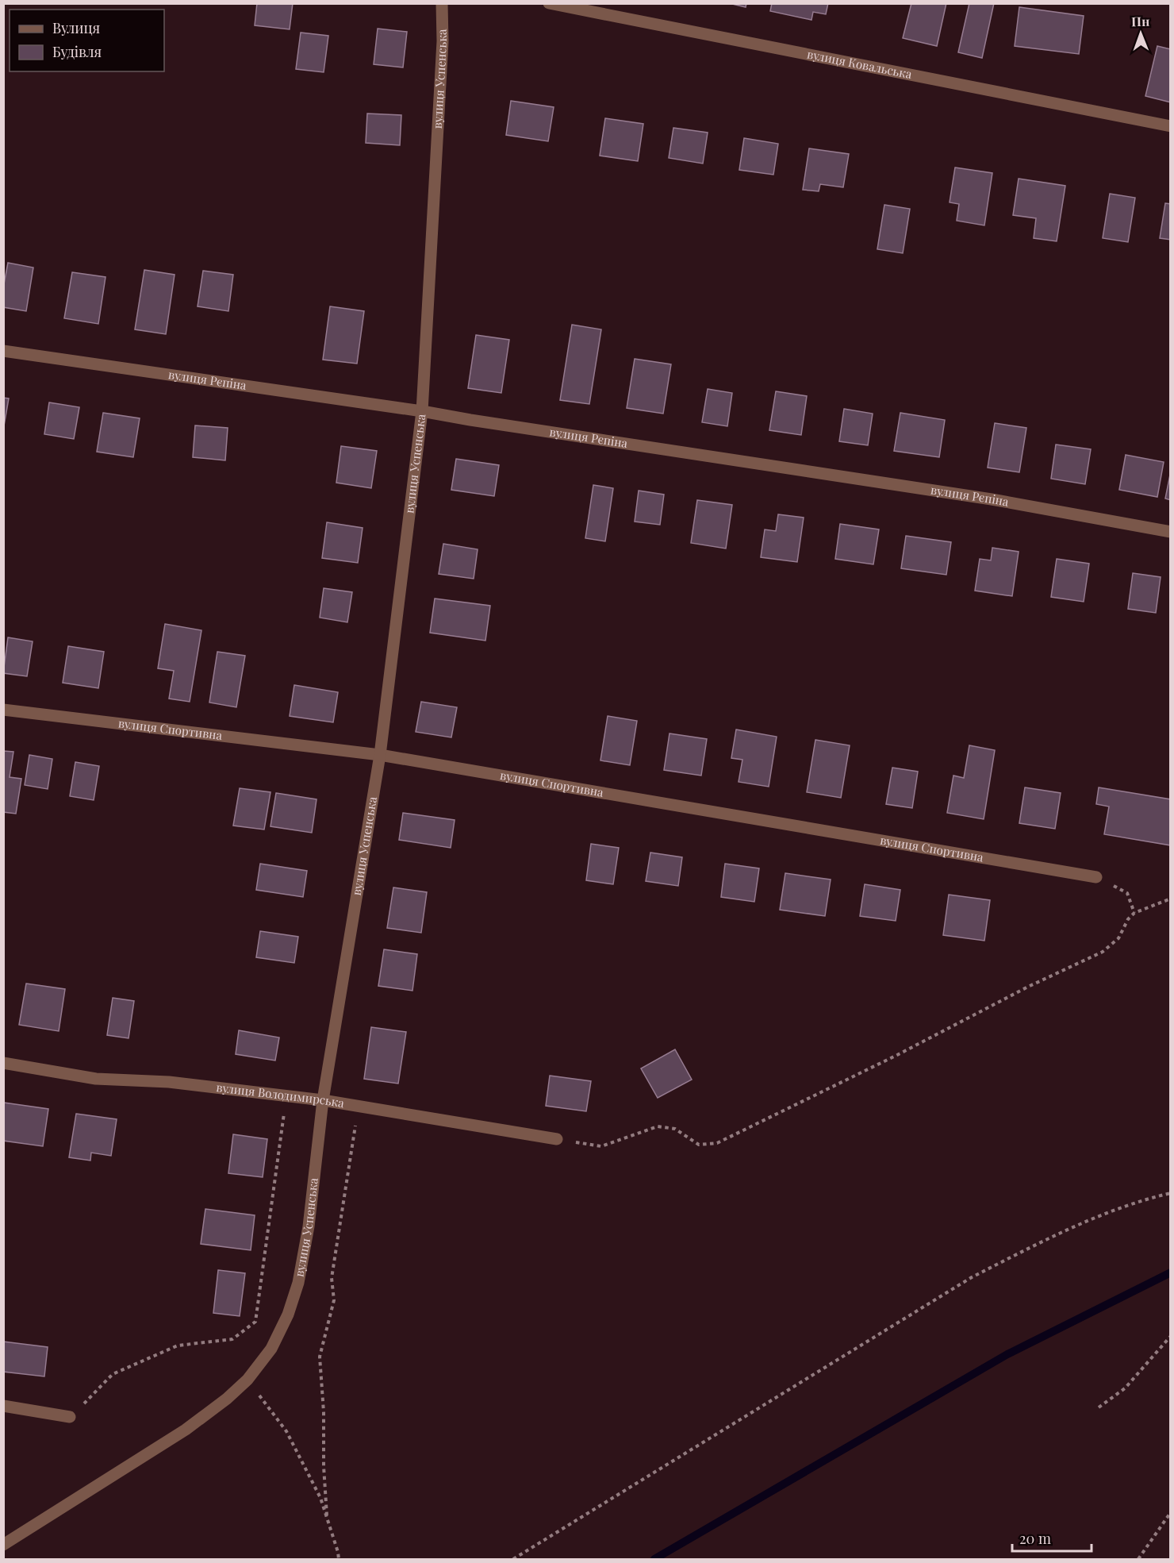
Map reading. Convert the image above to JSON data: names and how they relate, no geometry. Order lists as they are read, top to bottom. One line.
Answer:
{"streets":{"street":["вулиця Ковальська","вулиця Успенська","вулиця Рєпіна","вулиця Спортивна","вулиця Володимирська"]},"crossings":[["вулиця Успенська","вулиця Рєпіна"],["вулиця Успенська","вулиця Спортивна"],["вулиця Успенська","вулиця Володимирська"]],"legend":["Вулиця","Будівля"],"scale_bar":"20 m","north":"top"}
